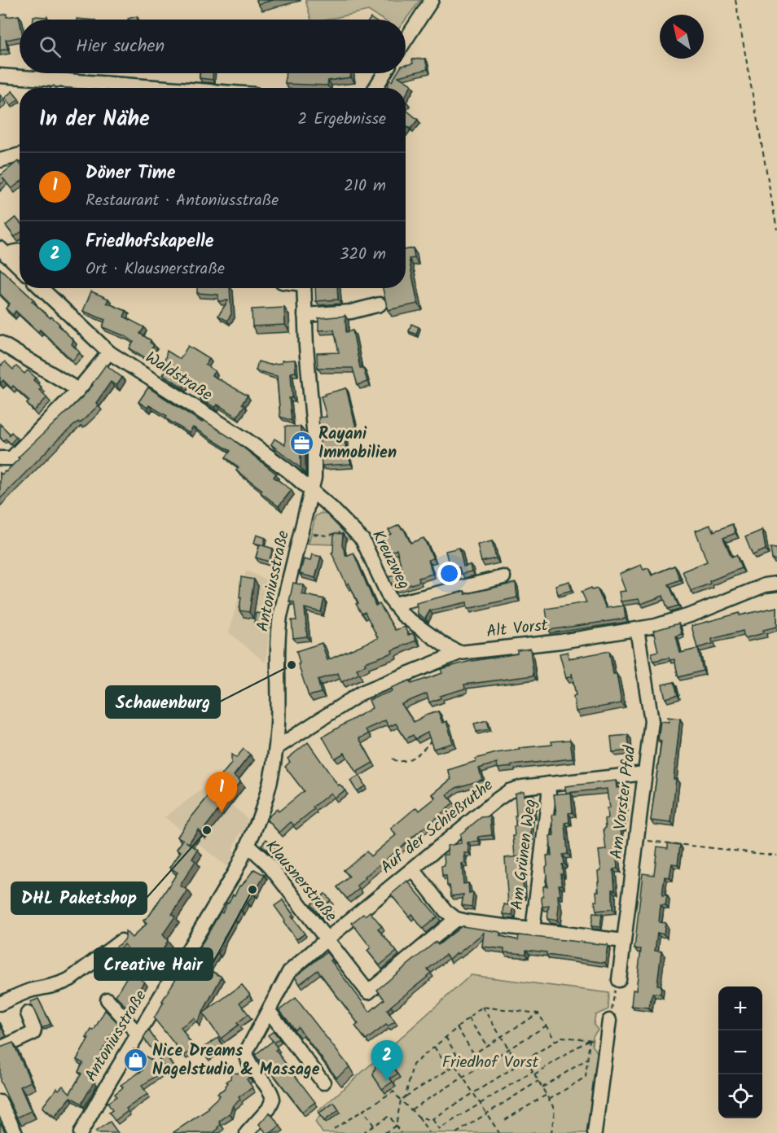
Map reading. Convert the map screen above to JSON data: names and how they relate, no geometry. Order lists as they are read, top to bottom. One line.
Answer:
{"streets":{"street":["Waldstraße","Kreuzweg","Antoniusstraße","Alt Vorst","Am Vorster Pfad","Auf der Schießruthe","Am Grünen Weg","Klausnerstraße"]},"crossings":[["Waldstraße","Kreuzweg"],["Waldstraße","Antoniusstraße"],["Kreuzweg","Antoniusstraße"],["Kreuzweg","Alt Vorst"],["Antoniusstraße","Alt Vorst"],["Antoniusstraße","Klausnerstraße"],["Alt Vorst","Am Vorster Pfad"],["Am Vorster Pfad","Auf der Schießruthe"],["Am Vorster Pfad","Am Grünen Weg"],["Auf der Schießruthe","Am Grünen Weg"],["Auf der Schießruthe","Klausnerstraße"],["Am Grünen Weg","Klausnerstraße"]],"parks":["Friedhof Vorst"],"places":{"office":["Rayani Immobilien"],"other":["Schauenburg","DHL Paketshop","Creative Hair"],"shop":["Nice Dreams Nagelstudio & Massage"]},"north":"top left","page":{"search":"Hier suchen","heading":["In der Nähe","2 Ergebnisse"],"list":[{"mark":"1","name":"Döner Time","note":"Restaurant · Antoniusstraße","value":"210 m"},{"mark":"2","name":"Friedhofskapelle","note":"Ort · Klausnerstraße","value":"320 m"}],"pins":["1","2"],"map_buttons":["+","−"]}}
